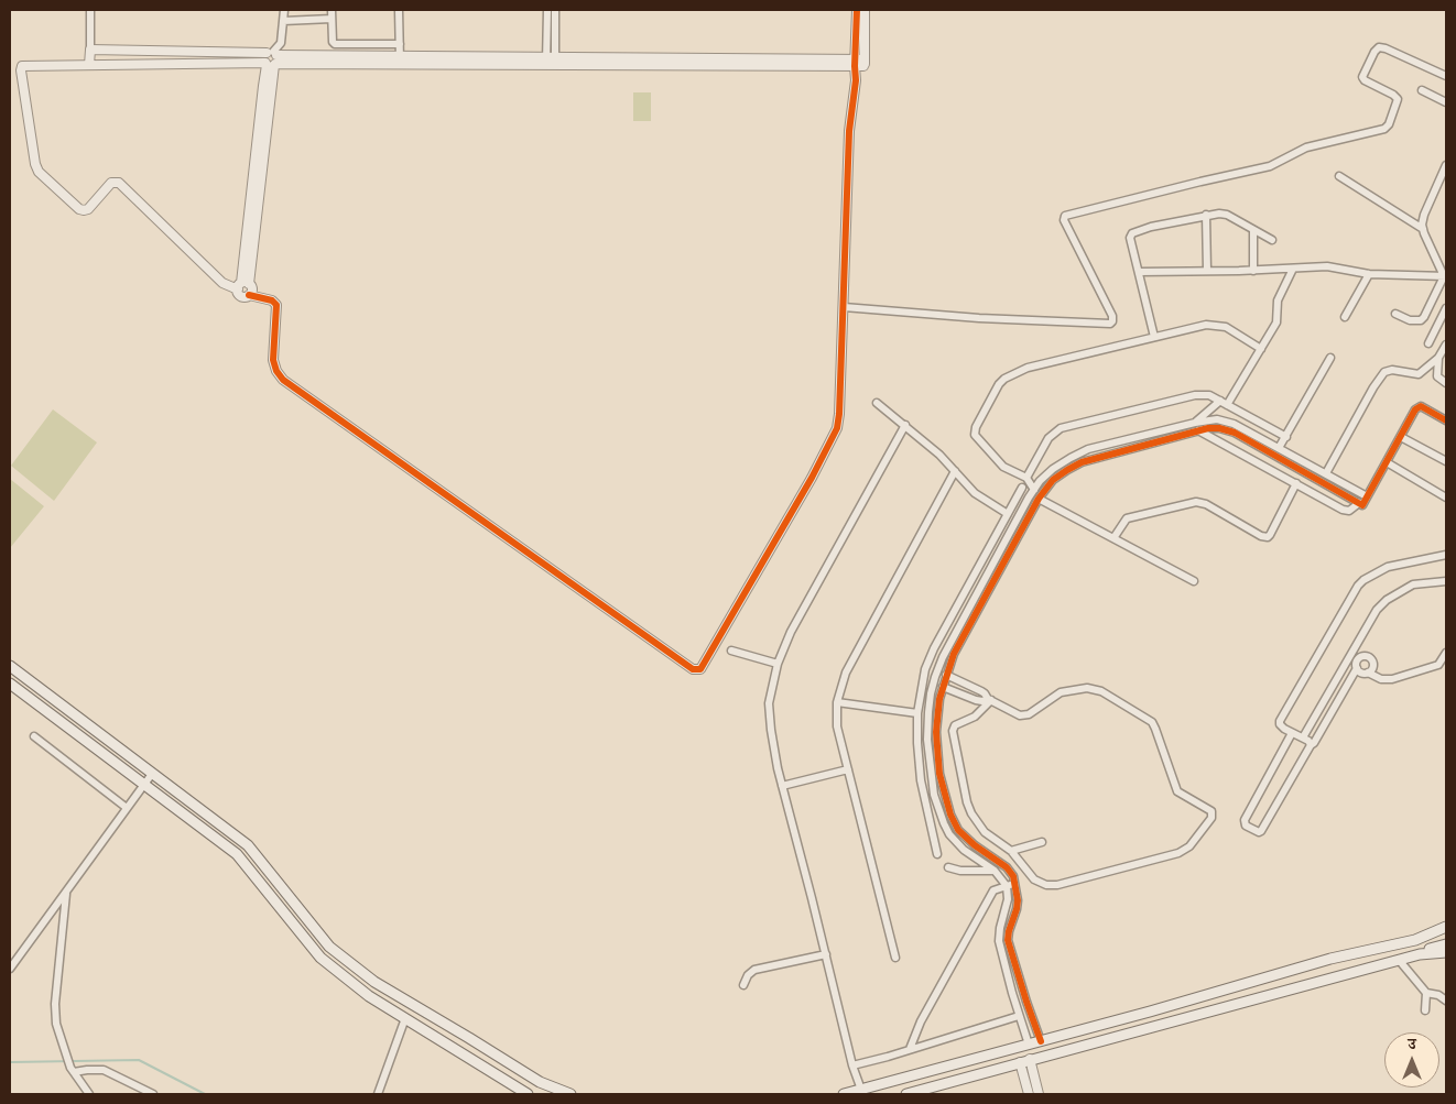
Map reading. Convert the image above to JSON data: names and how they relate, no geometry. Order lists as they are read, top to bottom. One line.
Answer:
{"north":"top"}
